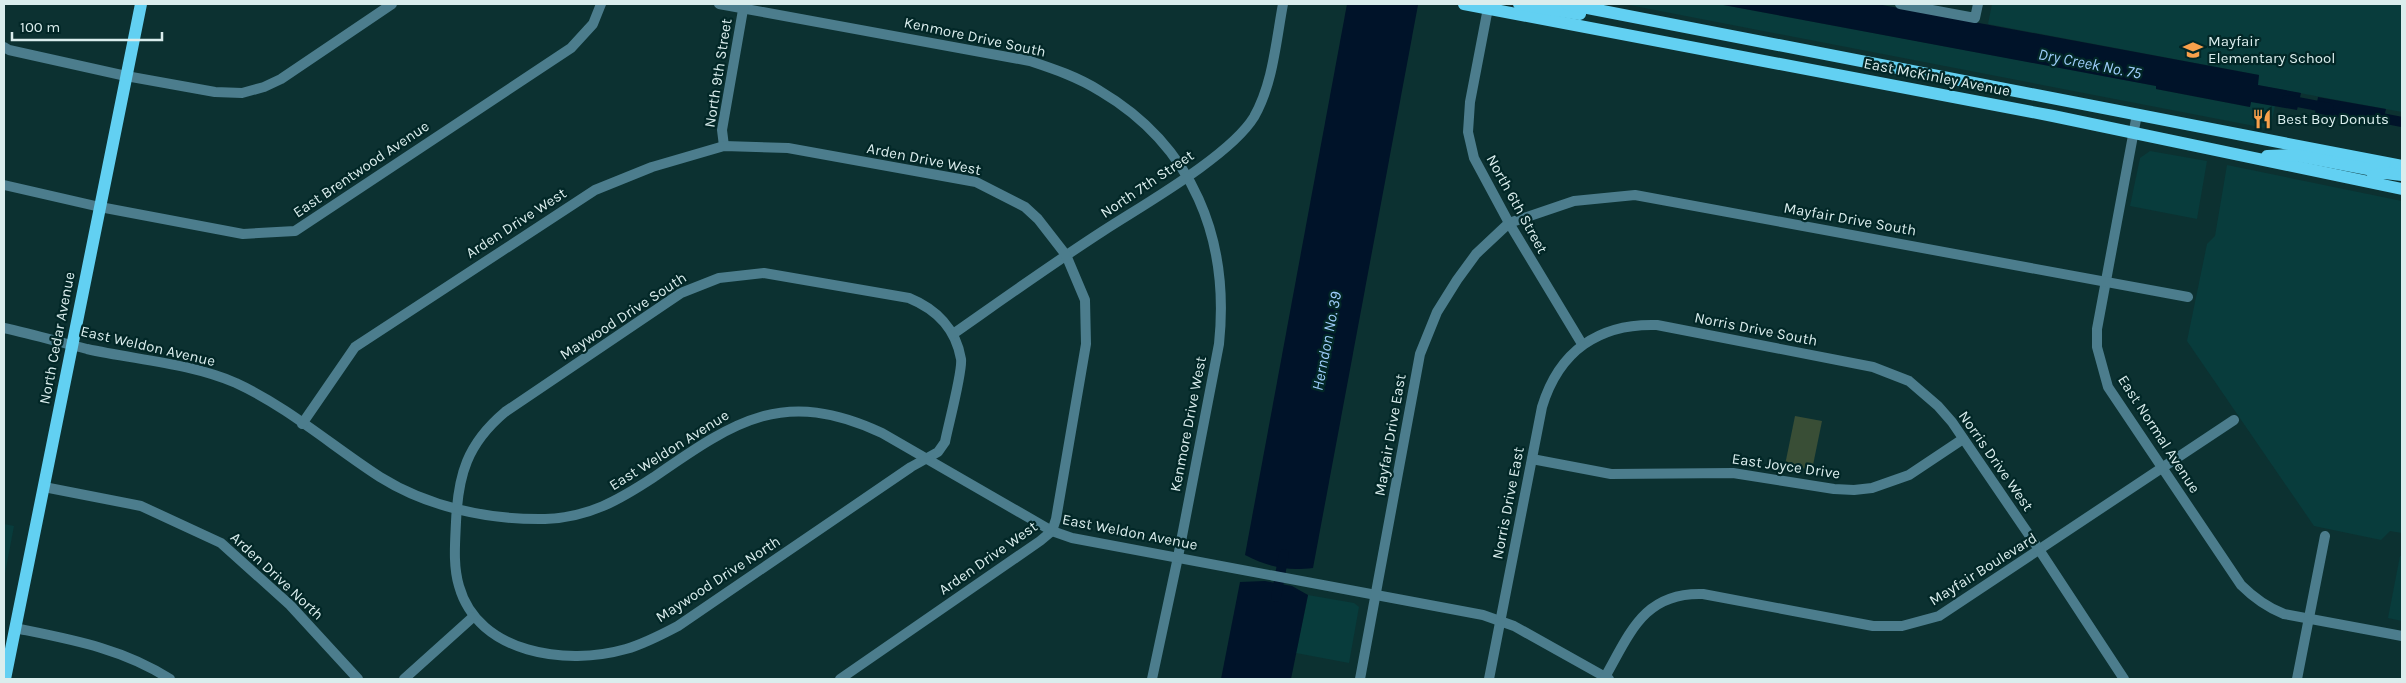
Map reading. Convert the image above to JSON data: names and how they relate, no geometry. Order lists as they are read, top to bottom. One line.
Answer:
{"streets":{"main road":["East McKinley Avenue","North Cedar Avenue"],"street":["Kenmore Drive South","North 9th Street","Arden Drive West","East Brentwood Avenue","North 7th Street","North 6th Street","Mayfair Drive South","Maywood Drive South","Norris Drive South","East Weldon Avenue","Kenmore Drive West","East Normal Avenue","Mayfair Drive East","Norris Drive West","East Joyce Drive","Norris Drive East","Mayfair Boulevard","Arden Drive North","Maywood Drive North"]},"crossings":[["Kenmore Drive South","North 9th Street"],["Kenmore Drive South","North 7th Street"],["Kenmore Drive South","Kenmore Drive West"],["North 9th Street","Arden Drive West"],["East McKinley Avenue","North 6th Street"],["East McKinley Avenue","East Normal Avenue"],["Arden Drive West","North 7th Street"],["Arden Drive West","East Weldon Avenue"],["East Brentwood Avenue","North Cedar Avenue"],["North 7th Street","Maywood Drive South"],["North 7th Street","Kenmore Drive West"],["North 6th Street","Mayfair Drive South"],["North 6th Street","Norris Drive South"],["North 6th Street","Mayfair Drive East"],["North 6th Street","Norris Drive East"],["Mayfair Drive South","East Normal Avenue"],["Mayfair Drive South","Mayfair Drive East"],["Maywood Drive South","East Weldon Avenue"],["Maywood Drive South","Maywood Drive North"],["Norris Drive South","Norris Drive West"],["Norris Drive South","Norris Drive East"],["North Cedar Avenue","East Weldon Avenue"],["North Cedar Avenue","Arden Drive North"],["East Weldon Avenue","Kenmore Drive West"],["East Weldon Avenue","Mayfair Drive East"],["East Weldon Avenue","Norris Drive East"],["East Weldon Avenue","Mayfair Boulevard"],["East Weldon Avenue","Maywood Drive North"],["East Normal Avenue","Mayfair Boulevard"],["Norris Drive West","East Joyce Drive"],["Norris Drive West","Mayfair Boulevard"],["East Joyce Drive","Norris Drive East"]],"water":["Dry Creek No. 75","Herndon No. 39"],"places":{"school or university":["Mayfair Elementary School"],"restaurant":["Best Boy Donuts"]},"scale_bar":"100 m"}
